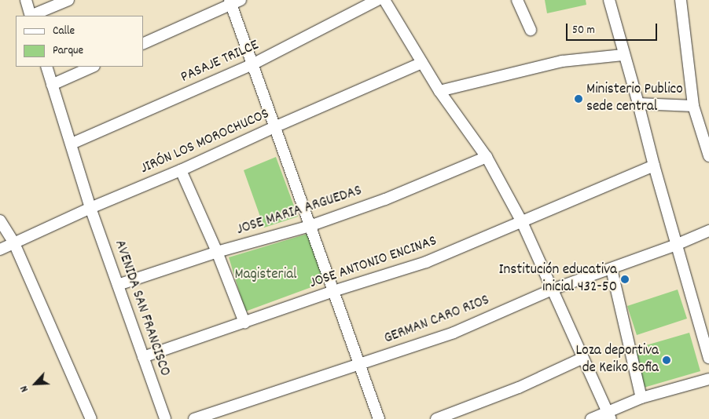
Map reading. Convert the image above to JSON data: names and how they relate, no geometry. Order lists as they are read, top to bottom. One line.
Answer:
{"streets":{"street":["PASAJE TRILCE","JIRÓN LOS MOROCHUCOS","JOSE MARIA ARGUEDAS","JOSE ANTONIO ENCINAS","AVENIDA SAN FRANCISCO","GERMAN CARO RIOS"]},"crossings":[["PASAJE TRILCE","AVENIDA SAN FRANCISCO"],["JIRÓN LOS MOROCHUCOS","AVENIDA SAN FRANCISCO"],["JOSE MARIA ARGUEDAS","AVENIDA SAN FRANCISCO"],["JOSE ANTONIO ENCINAS","AVENIDA SAN FRANCISCO"]],"parks":["Magisterial"],"places":["Ministerio Publico sede central","Institución educativa inicial 432-50","Loza deportiva de Keiko Sofia"],"legend":["Calle","Parque"],"scale_bar":"50 m","north":"bottom left"}
